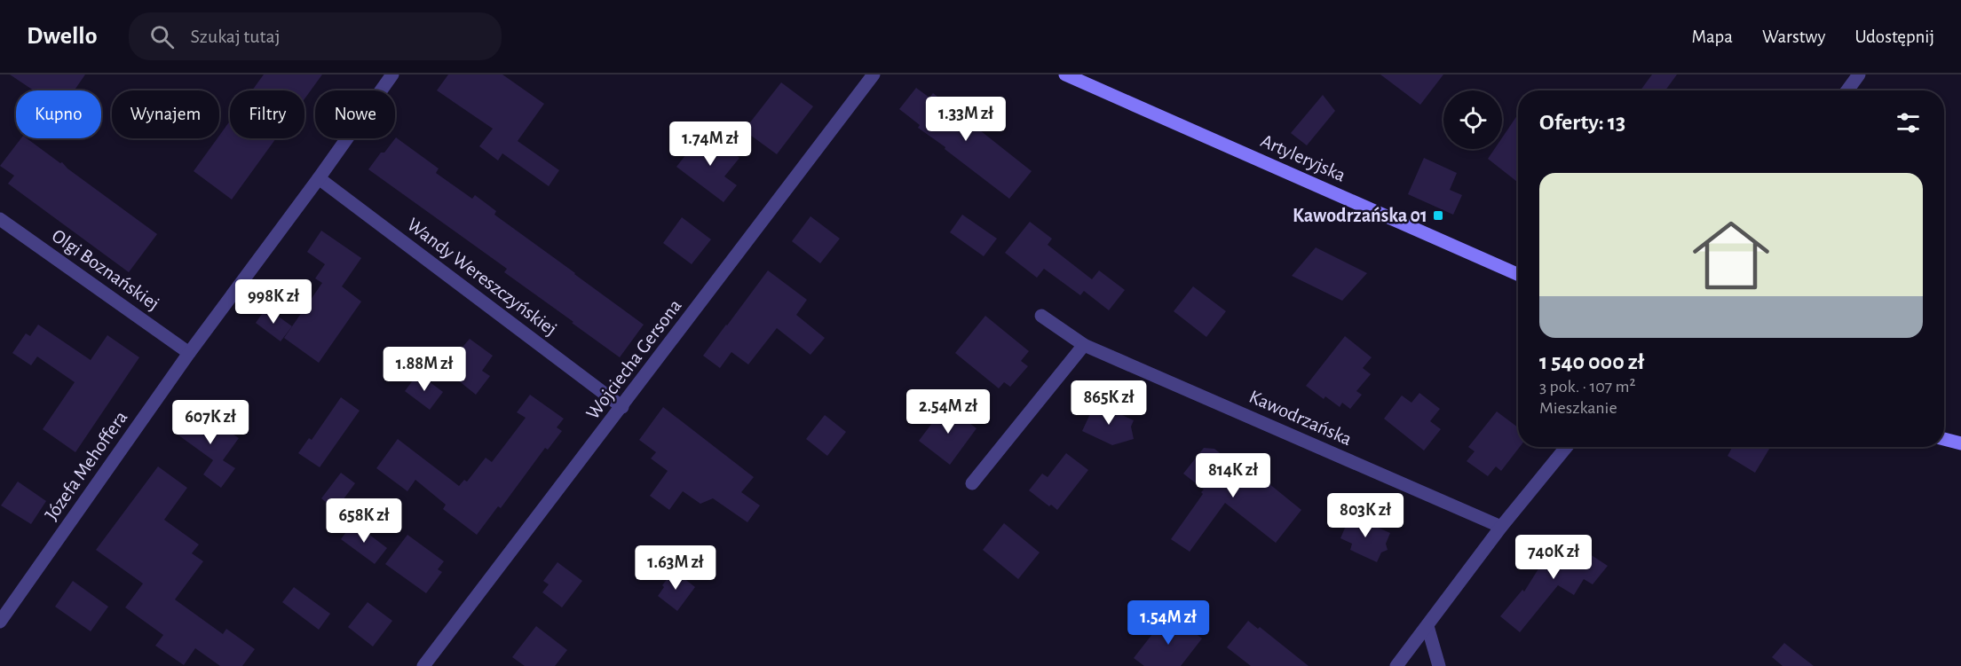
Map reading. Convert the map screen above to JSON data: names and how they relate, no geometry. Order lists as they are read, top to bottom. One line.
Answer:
{"streets":{"street":["Artyleryjska","Olgi Boznańskiej","Wandy Wereszczyńskiej","Wojciecha Gersona","Kawodrzańska","Józefa Mehoffera"]},"crossings":[["Olgi Boznańskiej","Józefa Mehoffera"],["Wandy Wereszczyńskiej","Wojciecha Gersona"],["Wandy Wereszczyńskiej","Józefa Mehoffera"]],"places":{"transit":["Kawodrzańska 01"]},"page":{"header":"Dwello","search":"Szukaj tutaj","nav":["Mapa","Warstwy","Udostępnij"],"chip":["Kupno","Wynajem","Filtry","Nowe"],"heading":"Oferty: 13","price":["1.33M zł","1.74M zł","998K zł","1.88M zł","865K zł","2.54M zł","607K zł","814K zł","803K zł","658K zł","740K zł","1.63M zł","1.54M zł"],"list":[{"name":"1 540 000 zł","note":"3 pok. · 107 m² · Mieszkanie"}]}}
